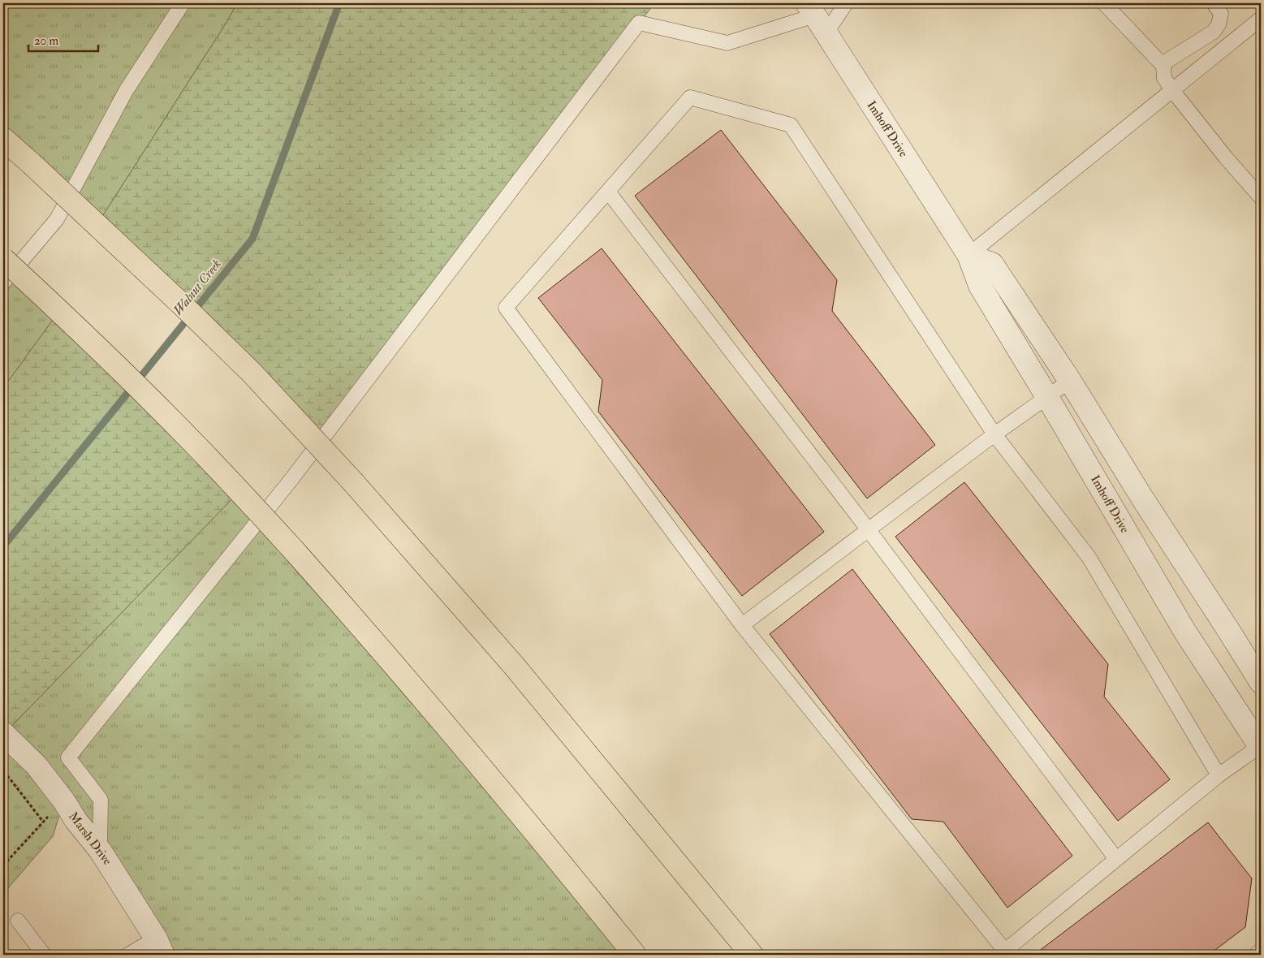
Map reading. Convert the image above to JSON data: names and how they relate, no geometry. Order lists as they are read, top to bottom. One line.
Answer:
{"streets":{"street":["Imhoff Drive","Marsh Drive"]},"water":["Walnut Creek"],"scale_bar":"20 m"}
